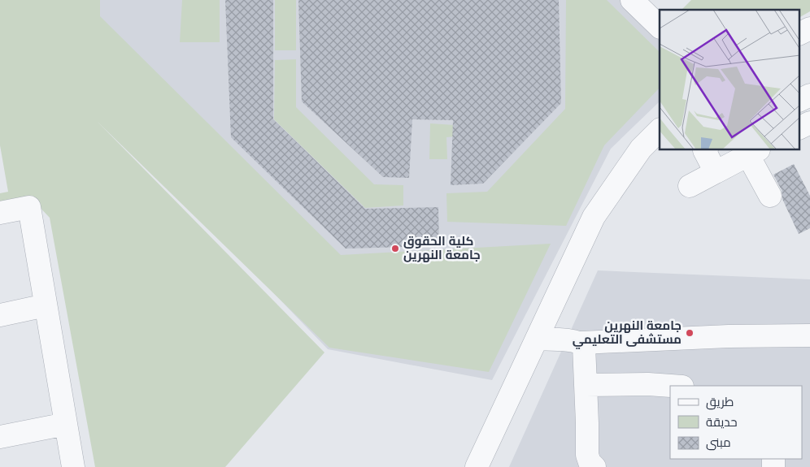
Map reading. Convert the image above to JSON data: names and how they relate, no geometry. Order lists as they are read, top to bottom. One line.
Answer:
{"places":["كلية الحقوق جامعة النهرين","جامعة النهرين مستشفى التعليمي"],"legend":["طريق","حديقة","مبنى"]}
